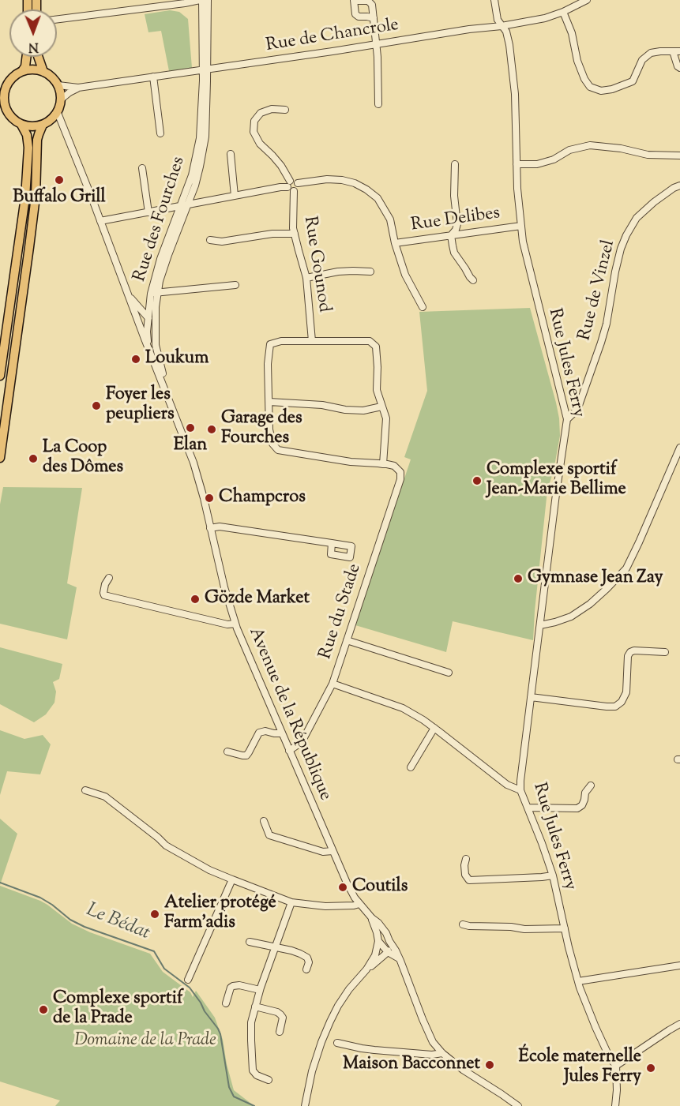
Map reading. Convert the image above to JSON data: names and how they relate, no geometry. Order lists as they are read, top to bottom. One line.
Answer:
{"streets":{"street":["Rue de Chancrole","Rue des Fourches","Rue Delibes","Rue Gounod","Rue de Vinzel","Rue Jules Ferry","Rue du Stade","Avenue de la République"]},"crossings":[["Rue de Chancrole","Rue des Fourches"],["Rue de Chancrole","Rue Jules Ferry"],["Rue des Fourches","Avenue de la République"],["Rue Delibes","Rue Jules Ferry"],["Rue de Vinzel","Rue Jules Ferry"],["Rue du Stade","Avenue de la République"]],"water":["Le Bédat"],"parks":["Domaine de la Prade"],"places":["Buffalo Grill","Loukum","Foyer les peupliers","Elan","Garage des Fourches","La Coop des Dômes","Complexe sportif Jean-Marie Bellime","Champcros","Gymnase Jean Zay","Gözde Market","Coutils","Atelier protégé Farm'adis","Complexe sportif de la Prade","Maison Bacconnet","École maternelle Jules Ferry"],"north":"bottom"}
